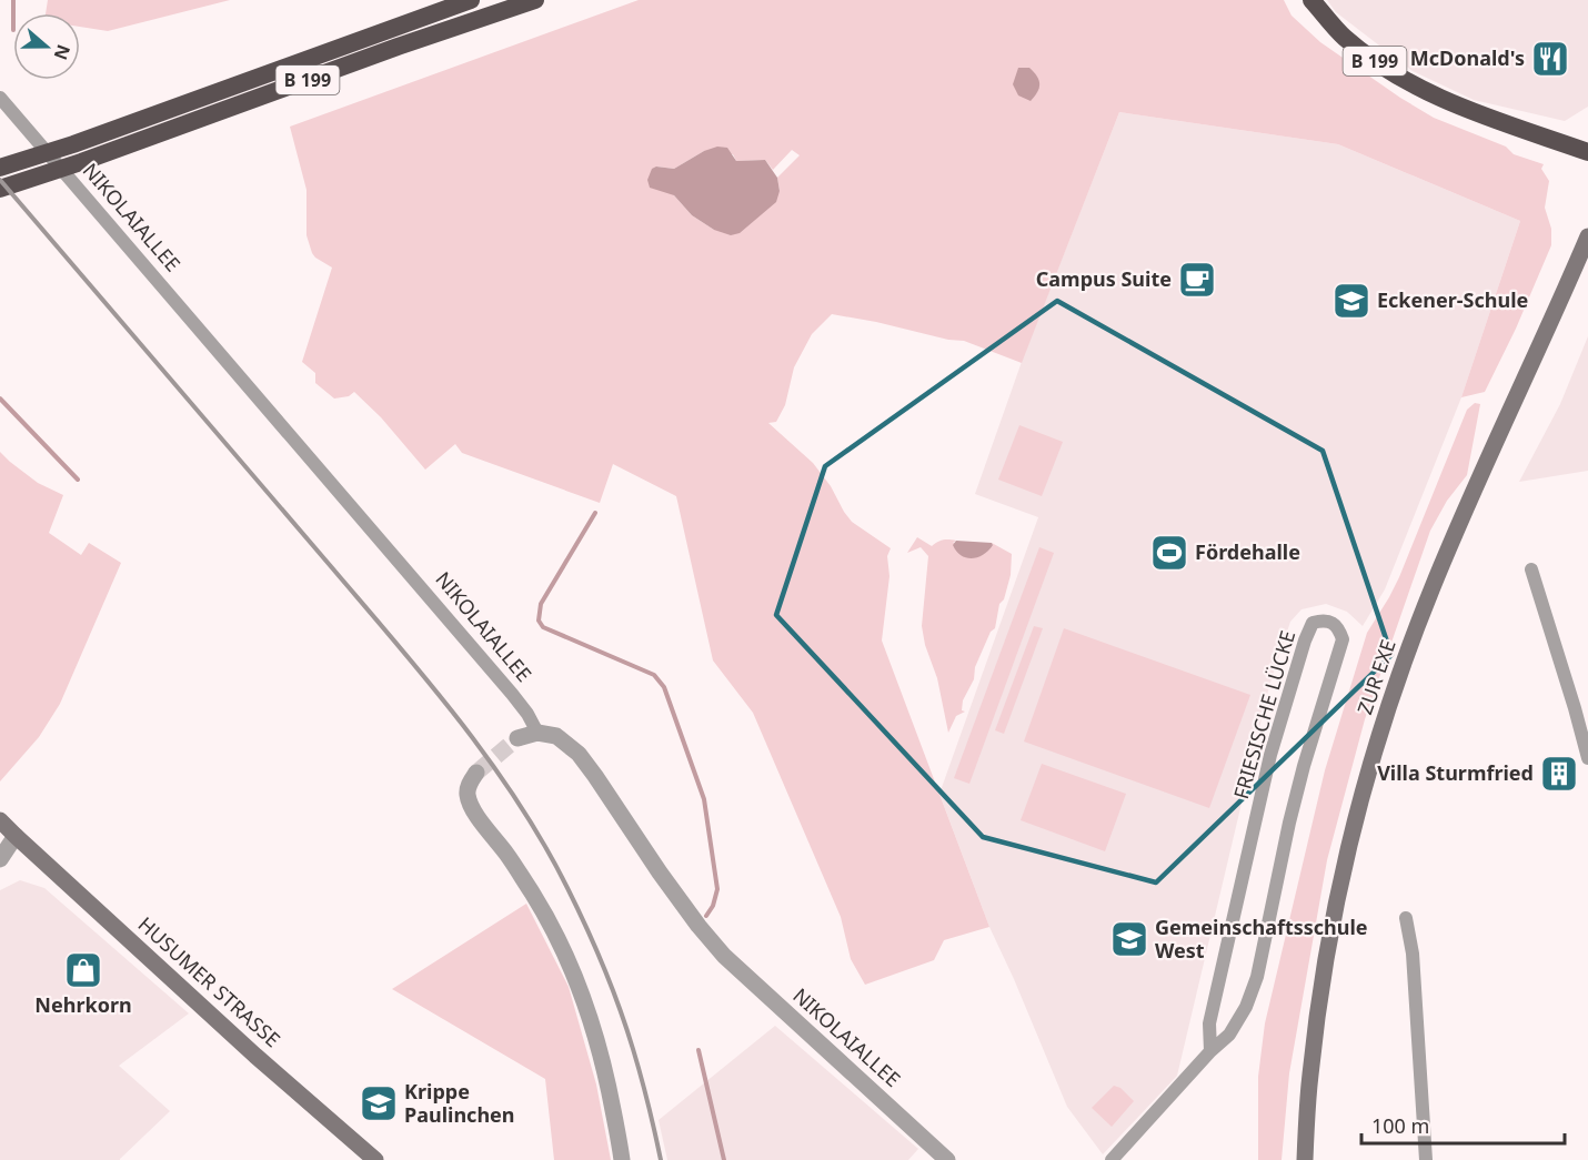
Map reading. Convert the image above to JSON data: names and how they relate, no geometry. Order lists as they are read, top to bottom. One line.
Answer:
{"streets":{"highway":["B 199"],"main road":["ZUR EXE","HUSUMER STRASSE"],"street":["NIKOLAIALLEE","FRIESISCHE LÜCKE"]},"places":{"restaurant":["McDonald's"],"cafe":["Campus Suite"],"school or university":["Eckener-Schule","Gemeinschaftsschule West","Krippe Paulinchen"],"sports":["Fördehalle"],"building":["Villa Sturmfried"],"shop":["Nehrkorn"]},"scale_bar":"100 m","north":"right"}
